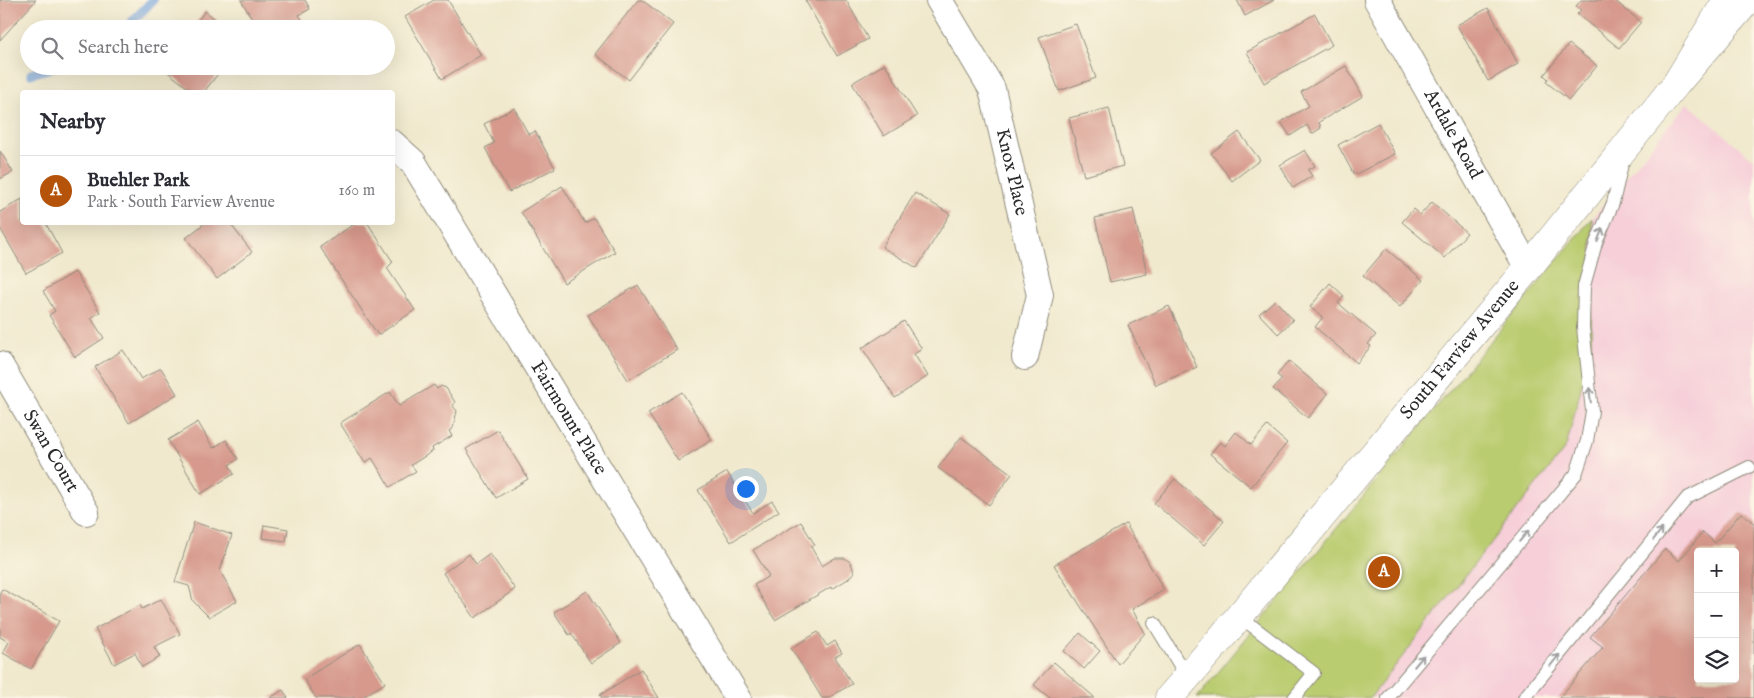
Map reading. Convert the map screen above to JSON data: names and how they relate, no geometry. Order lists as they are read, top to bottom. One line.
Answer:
{"streets":{"main road":["South Farview Avenue"],"street":["Ardale Road","Knox Place","Fairmount Place","Swan Court"]},"crossings":[["Ardale Road","South Farview Avenue"]],"page":{"search":"Search here","heading":"Nearby","list":[{"mark":"A","name":"Buehler Park","note":"Park · South Farview Avenue","value":"160 m"}],"map_buttons":["+","−"],"pins":"A"}}
